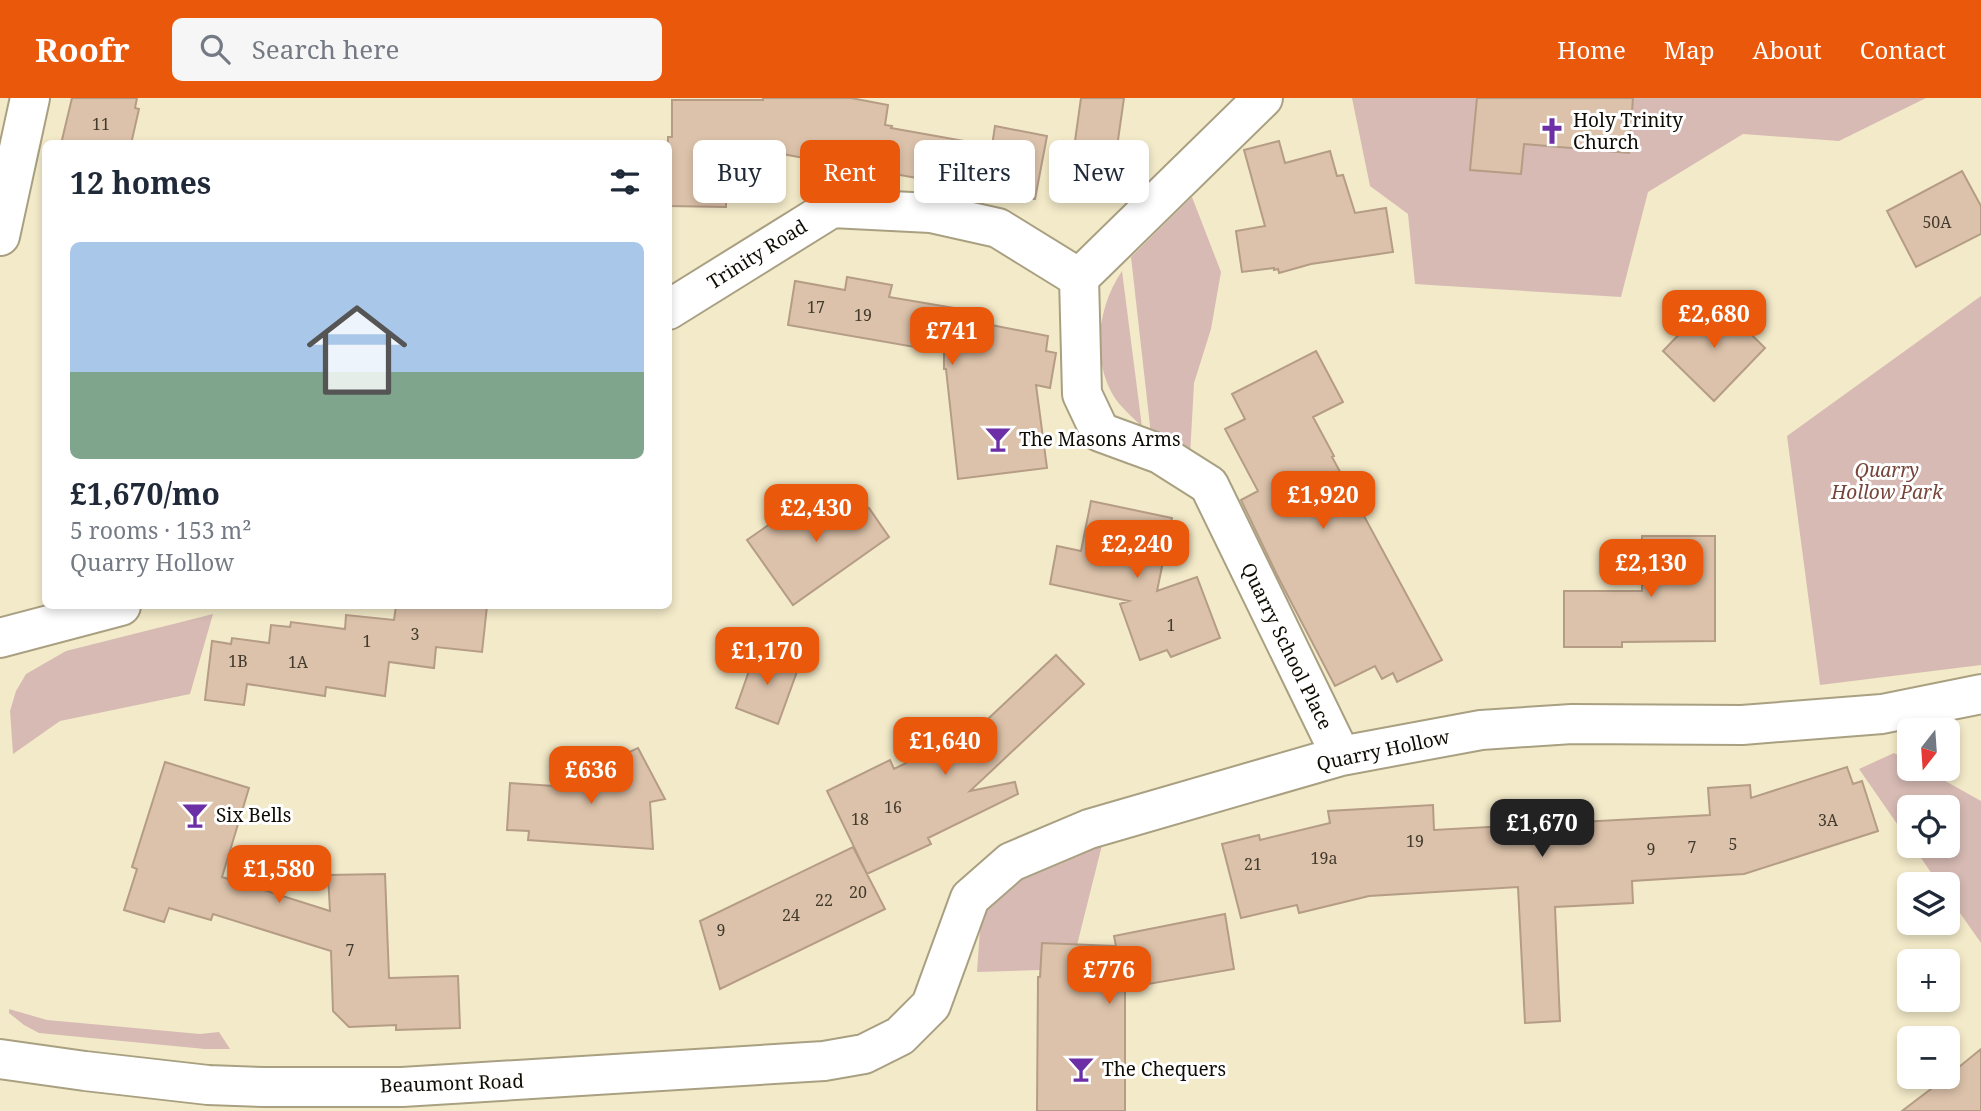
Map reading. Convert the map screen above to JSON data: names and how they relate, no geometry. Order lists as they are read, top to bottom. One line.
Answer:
{"streets":{"street":["Trinity Road","Quarry School Place","Quarry Hollow","Beaumont Road"]},"crossings":[["Trinity Road","Quarry School Place"],["Quarry School Place","Quarry Hollow"],["Quarry Hollow","Beaumont Road"]],"parks":["Quarry Hollow Park"],"places":{"church":["Holy Trinity Church"],"bar":["The Masons Arms","Six Bells","The Chequers"]},"house_numbers":["11","50A","17","19","1","3","1","1B","1A","16","18","3A","19","5","7","9","19a","21","20","22","24","9","7"],"north":"bottom","page":{"header":"Roofr","search":"Search here","nav":["Home","Map","About","Contact"],"chip":["Buy","Rent","Filters","New"],"heading":"12 homes","list":[{"name":"£1,670/mo","note":"5 rooms · 153 m² · Quarry Hollow"}],"price":["£2,680","£741","£1,920","£2,430","£2,240","£2,130","£1,170","£1,640","£636","£1,670","£1,580","£776"],"map_buttons":["+","−"]}}
